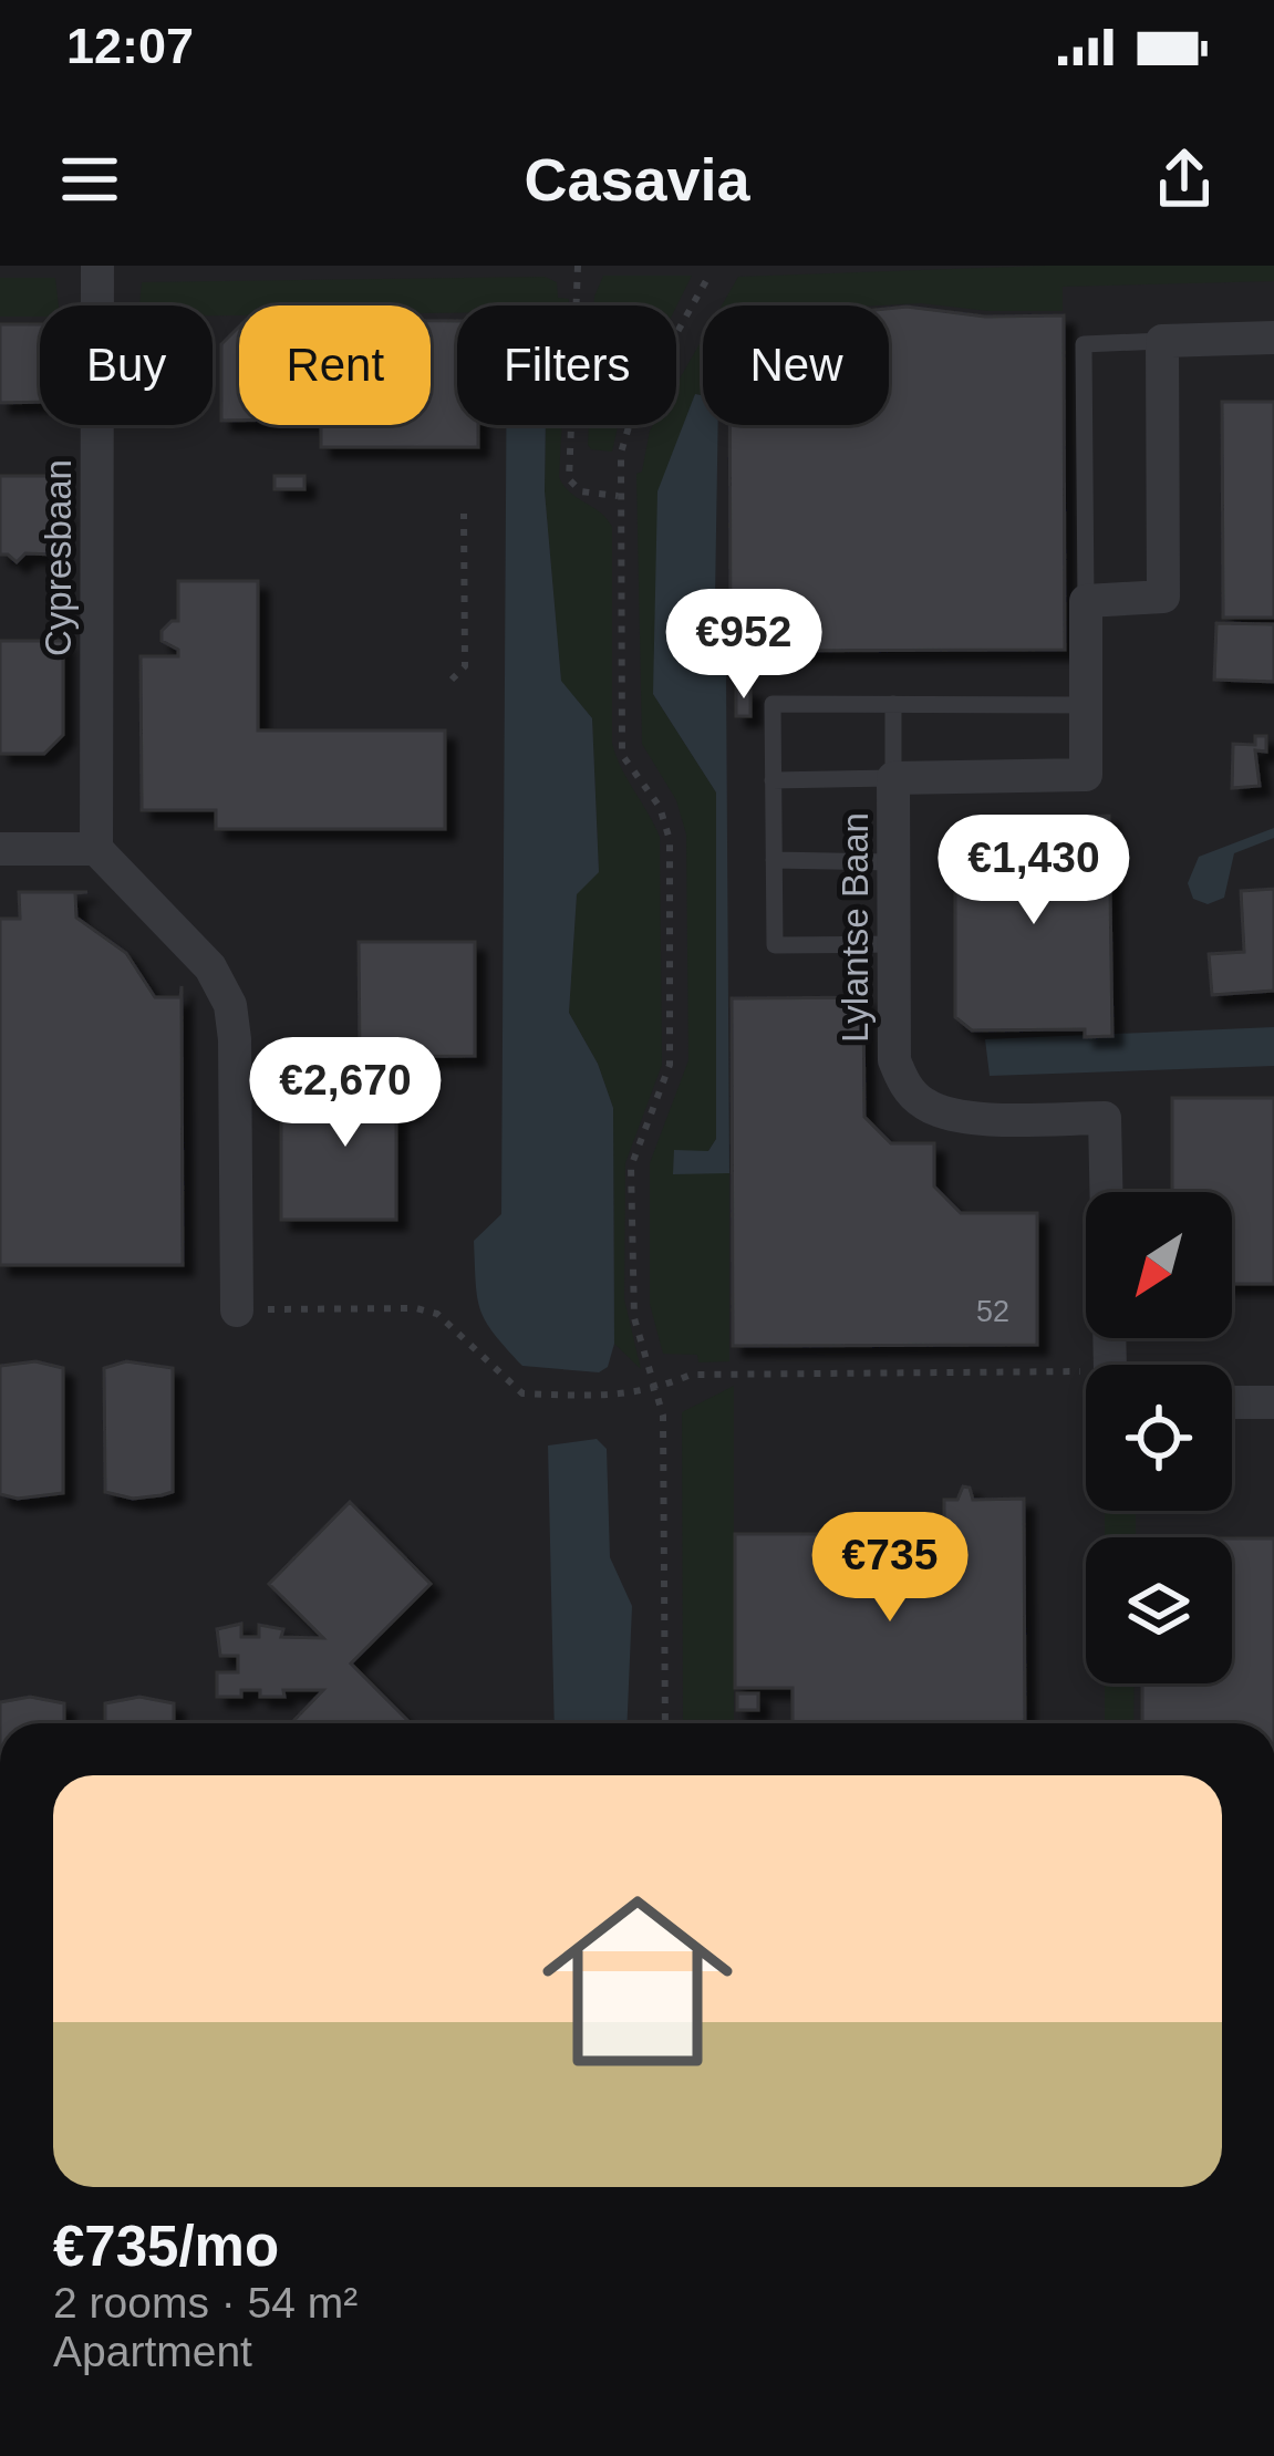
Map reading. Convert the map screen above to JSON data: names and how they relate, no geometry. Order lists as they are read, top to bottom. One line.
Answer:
{"streets":{"street":["Cypresbaan","Lylantse Baan"]},"house_numbers":["52"],"north":"bottom left","page":{"status":"12:07","header":"Casavia","chip":["Buy","Rent","Filters","New"],"price":["€952","€1,430","€2,670","€735"],"list":[{"name":"€735/mo","note":"2 rooms · 54 m² · Apartment"}]}}
